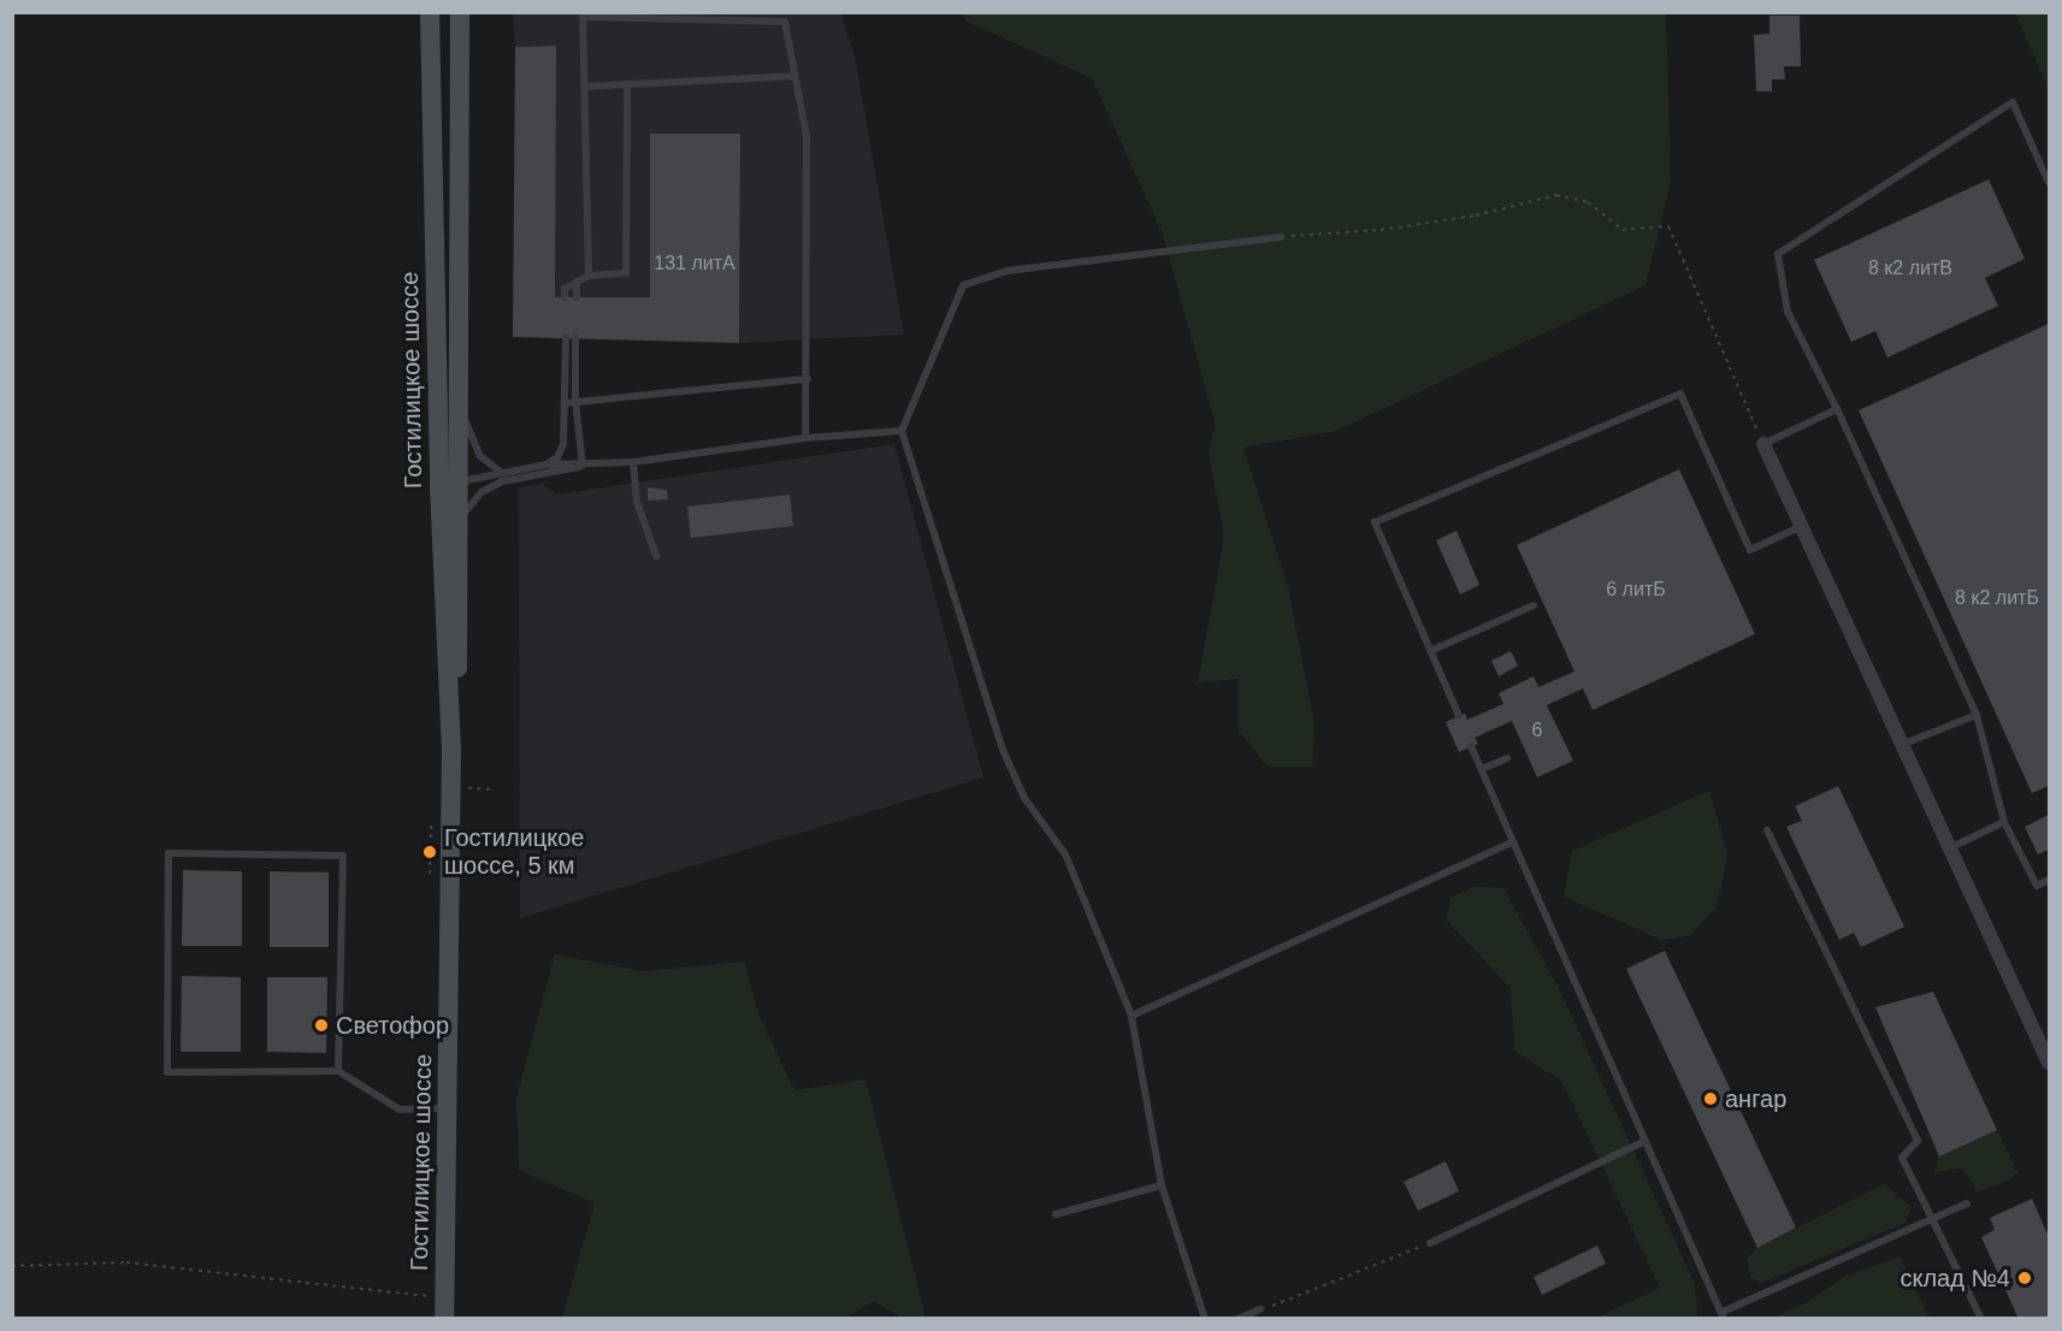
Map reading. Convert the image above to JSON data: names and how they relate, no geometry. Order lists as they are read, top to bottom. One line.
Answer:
{"streets":{"main road":["Гостилицкое шоссе"]},"places":["Гостилицкое шоссе, 5 км","Светофор","ангар","склад №4"],"house_numbers":["131 литА","8 к2 литВ","6 литБ","8 к2 литБ","6"]}
